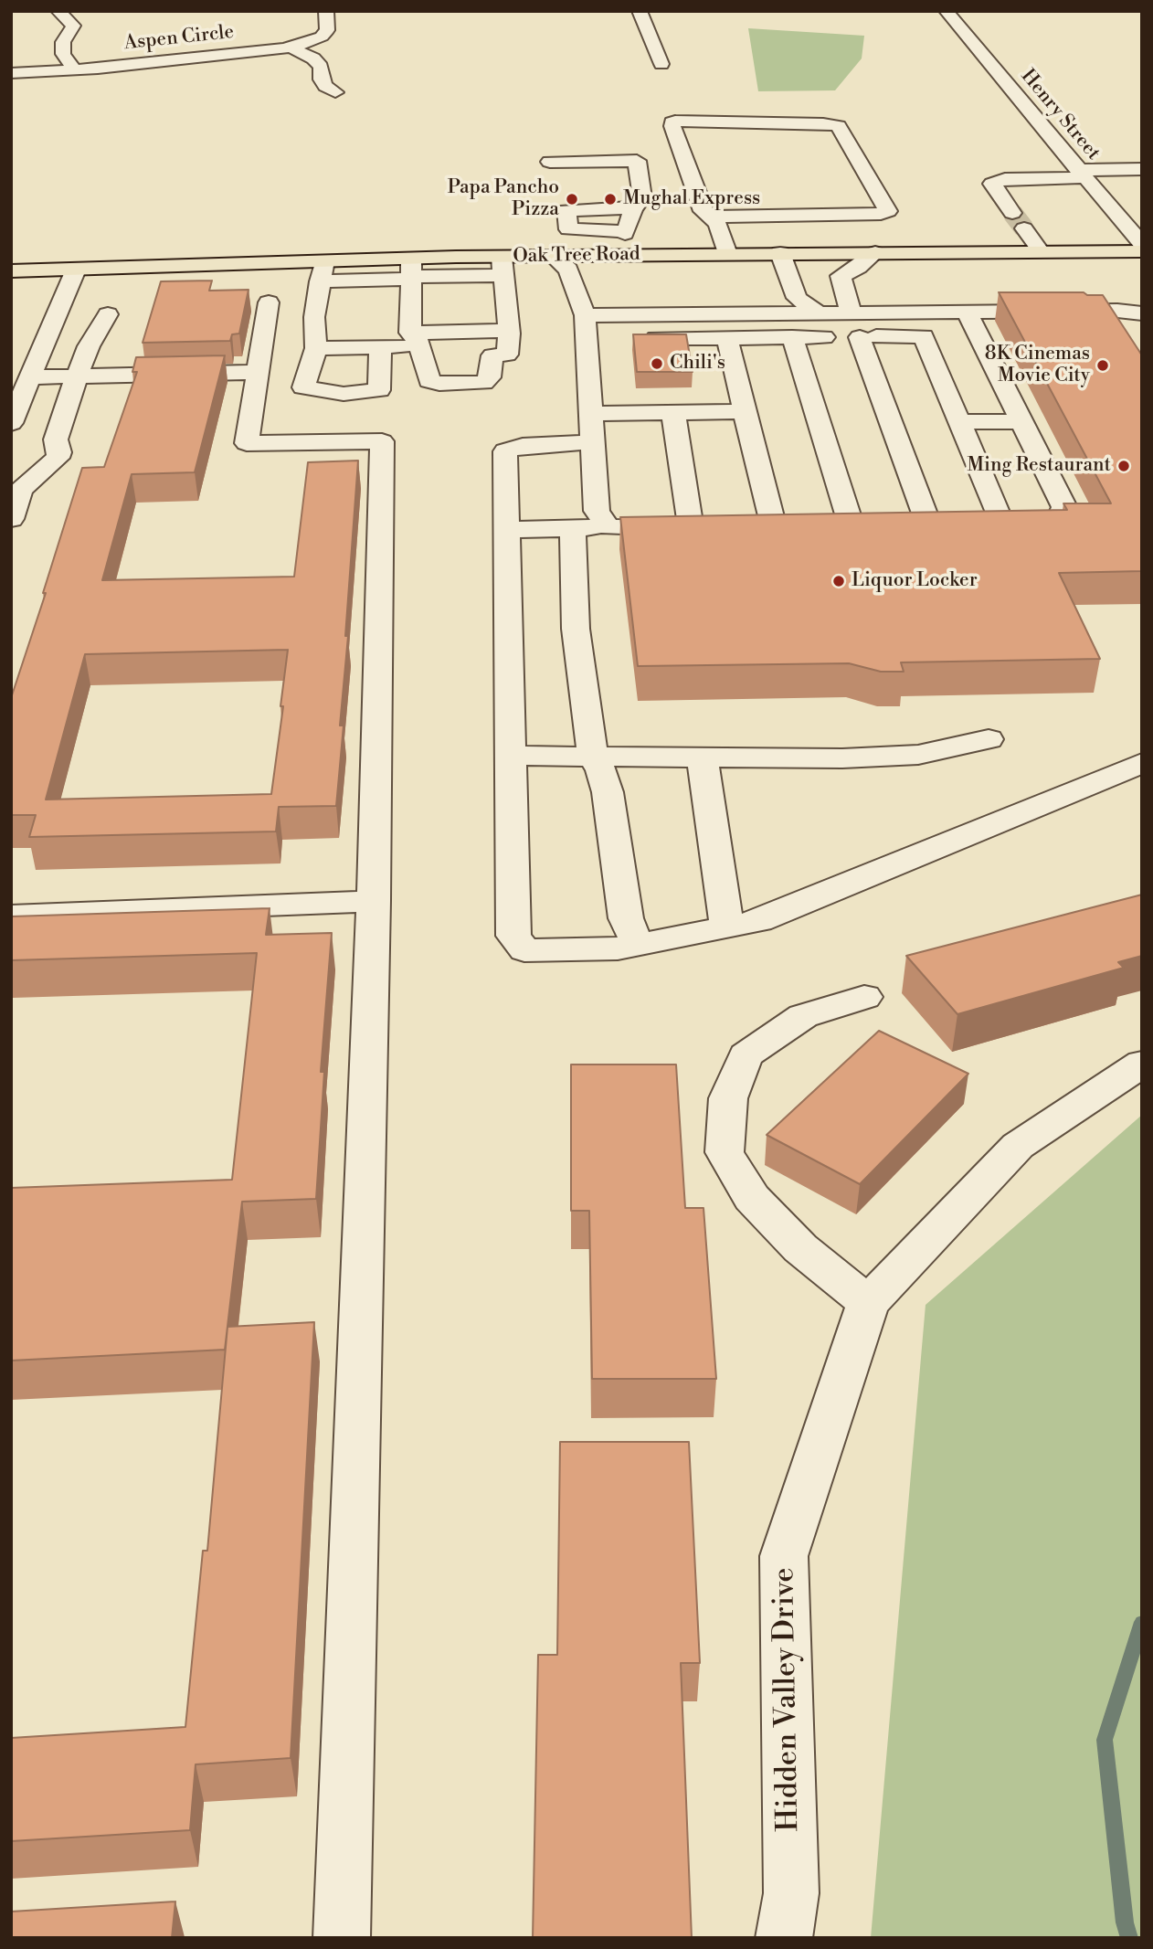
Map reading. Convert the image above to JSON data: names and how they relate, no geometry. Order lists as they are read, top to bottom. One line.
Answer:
{"streets":{"main road":["Oak Tree Road"],"street":["Aspen Circle","Henry Street","Hidden Valley Drive"]},"places":["Papa Pancho Pizza","Mughal Express","Chili's","8K Cinemas Movie City","Ming Restaurant","Liquor Locker"]}
